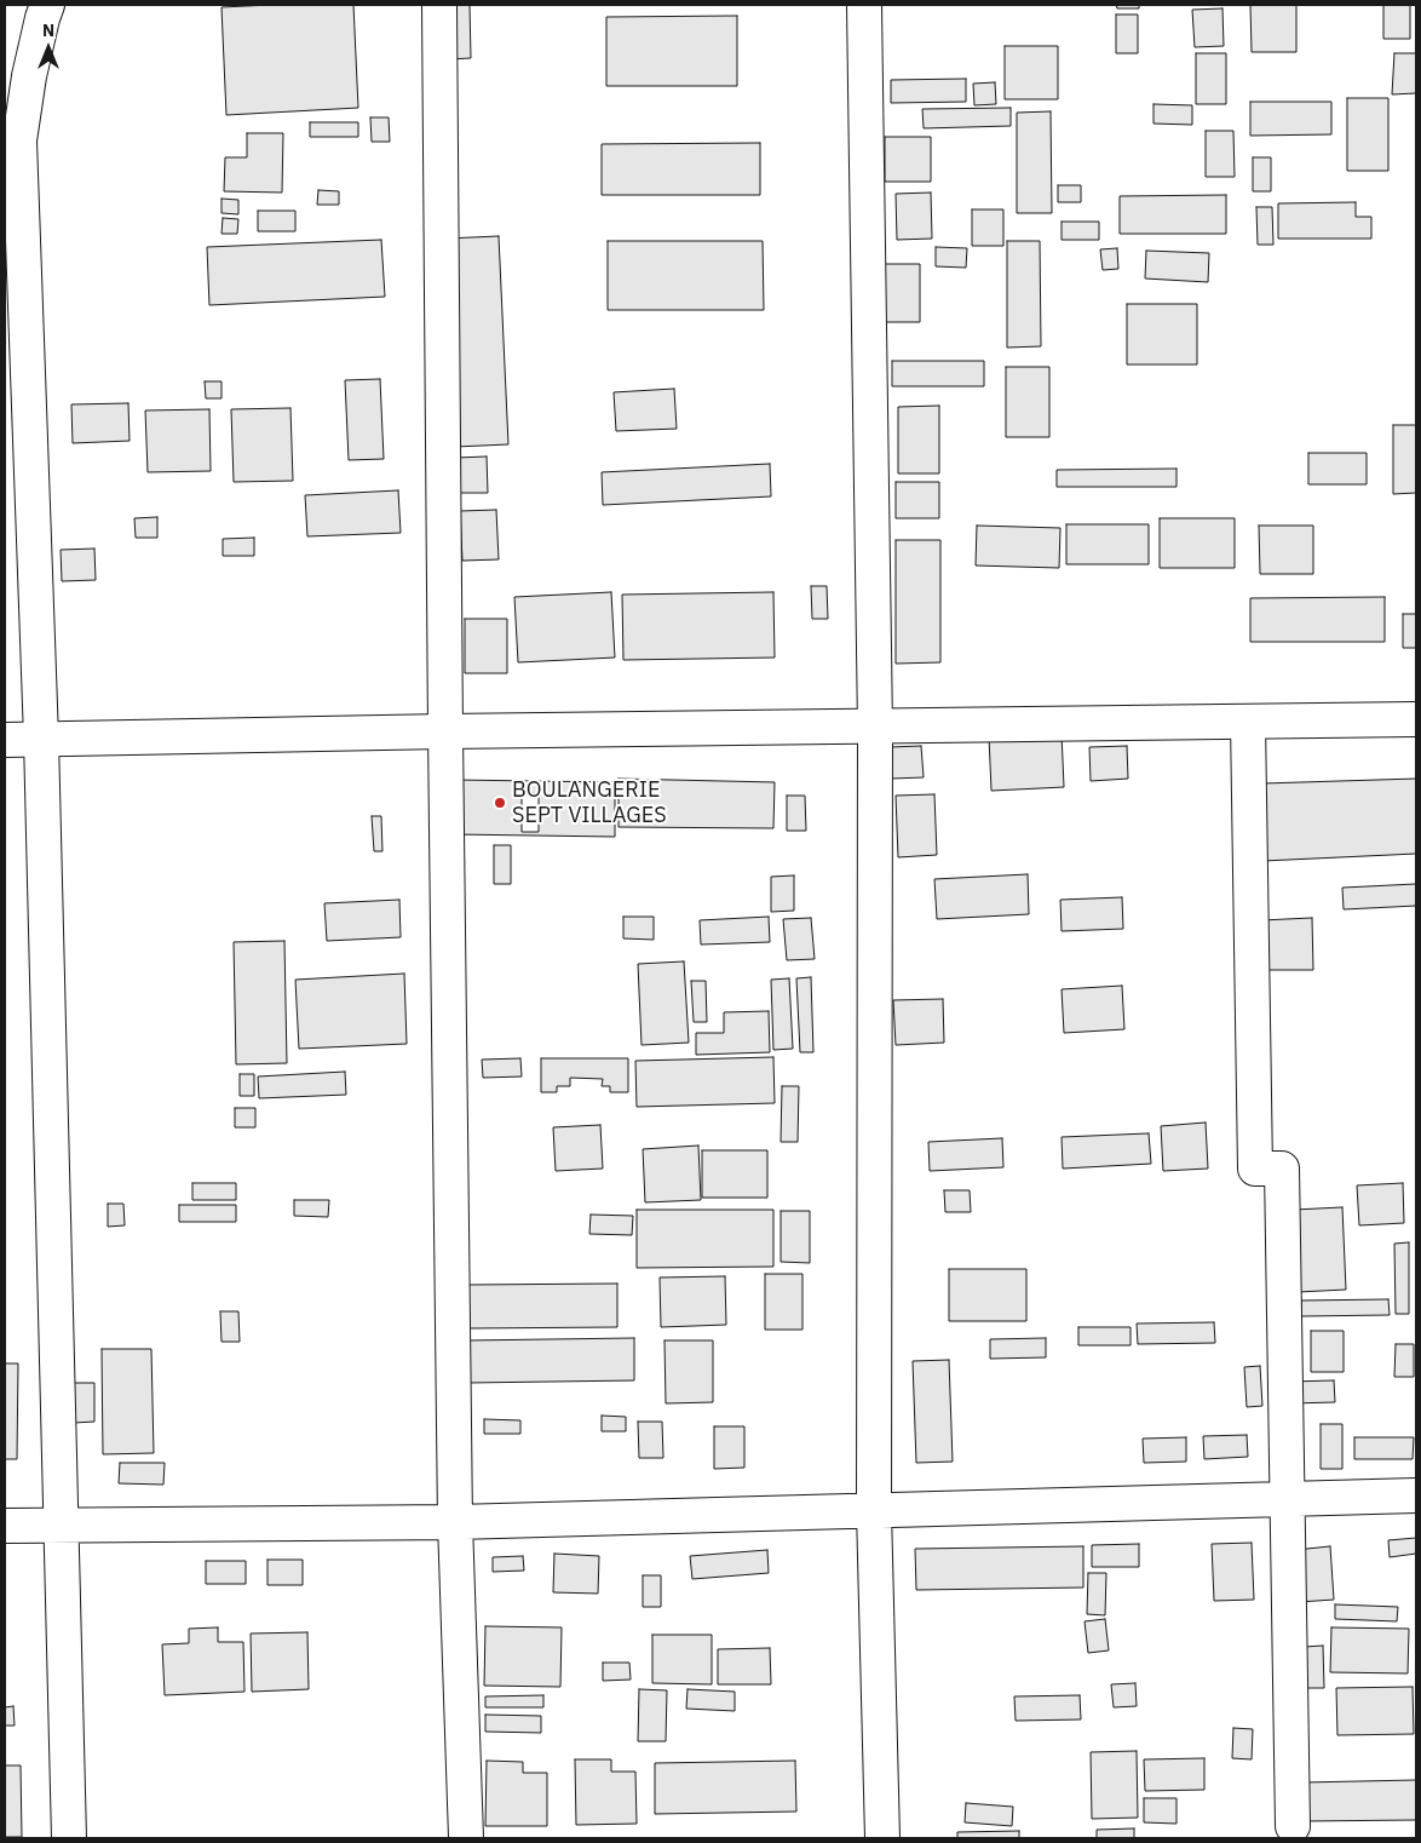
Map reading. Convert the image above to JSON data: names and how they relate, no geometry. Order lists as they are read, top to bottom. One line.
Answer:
{"places":["BOULANGERIE SEPT VILLAGES"],"north":"top"}
